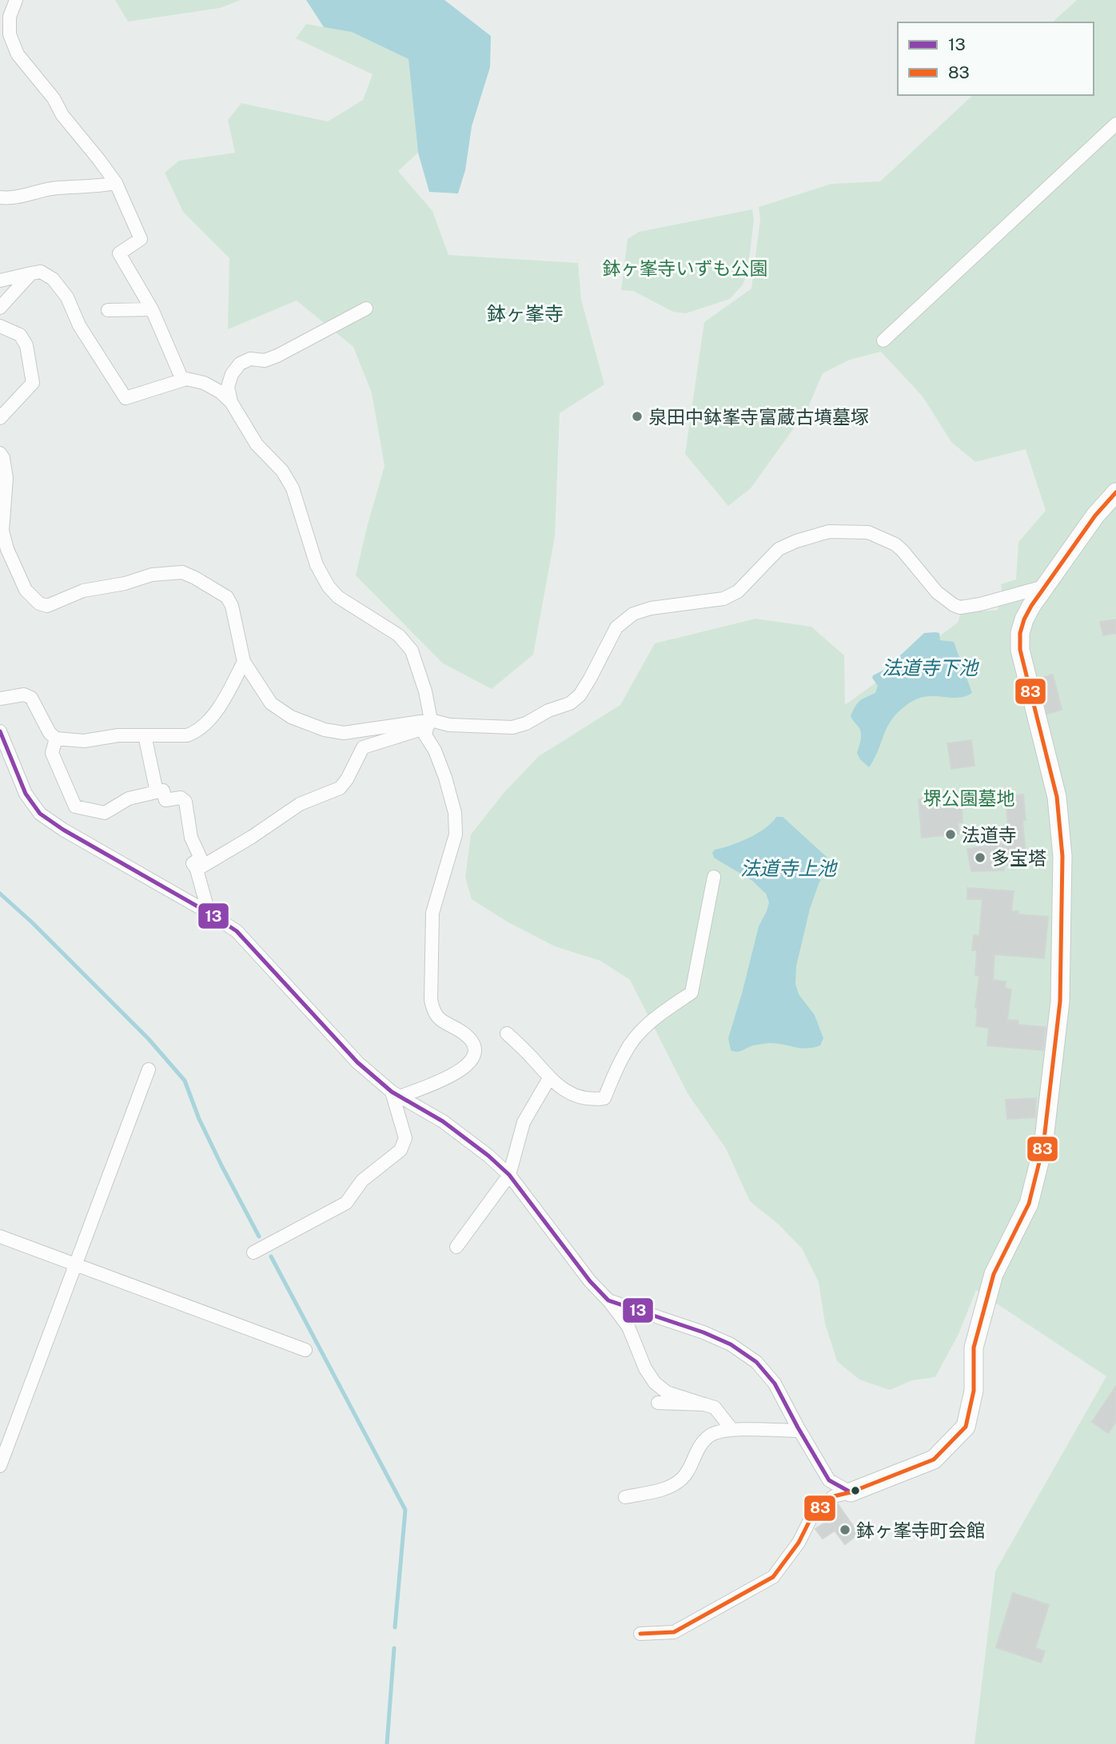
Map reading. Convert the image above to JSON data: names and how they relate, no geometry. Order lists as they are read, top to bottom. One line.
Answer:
{"districts":["鉢ヶ峯寺"],"water":["法道寺下池","法道寺上池"],"parks":["鉢ヶ峯寺いずも公園","堺公園墓地"],"places":["泉田中鉢峯寺富蔵古墳墓塚","法道寺","多宝塔","鉢ヶ峯寺町会館"],"lines":["transit line 83","transit line 13"],"legend":["13","83"]}
